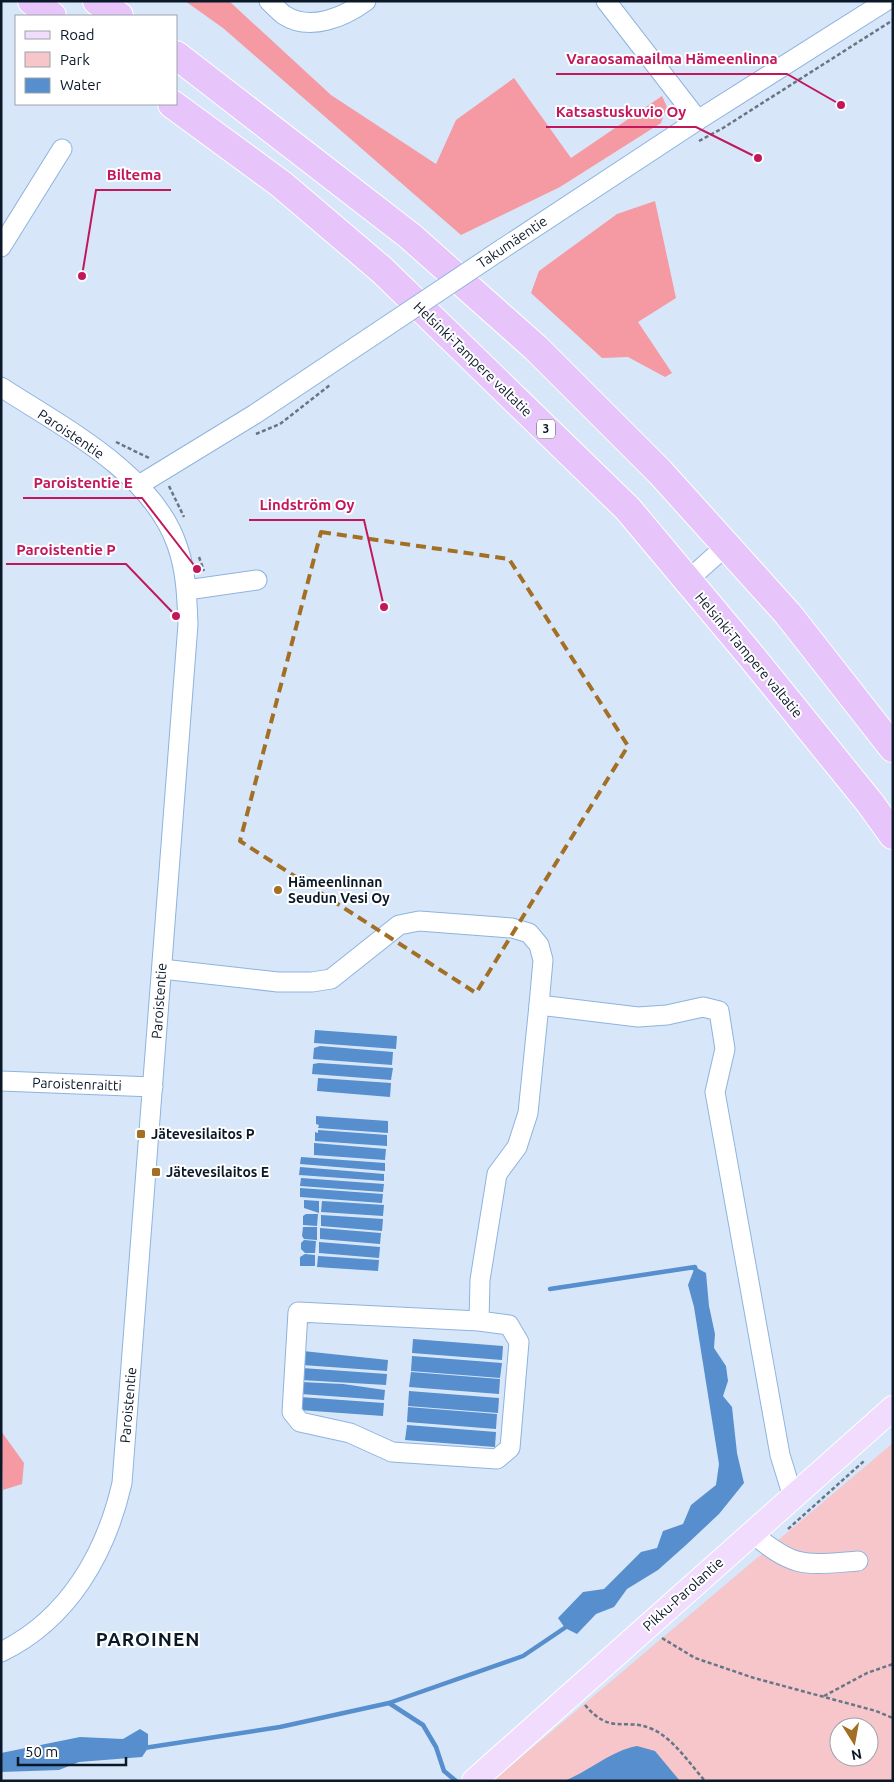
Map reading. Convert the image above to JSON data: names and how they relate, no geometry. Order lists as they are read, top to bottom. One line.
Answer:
{"streets":{"highway":["Helsinki-Tampere valtatie","3"],"main road":["Pikku-Parolantie"],"street":["Takumäentie","Paroistentie","Paroistenraitti"]},"crossings":[["Takumäentie","Paroistentie"],["Paroistentie","Paroistenraitti"]],"districts":["PAROINEN"],"places":{"other":["Varaosamaailma Hämeenlinna","Katsastuskuvio Oy","Biltema","Paroistentie E","Lindström Oy","Paroistentie P","Hämeenlinnan Seudun Vesi Oy"],"transit":["Jätevesilaitos P","Jätevesilaitos E"]},"legend":["Road","Park","Water"],"scale_bar":"50 m","north":"bottom"}
